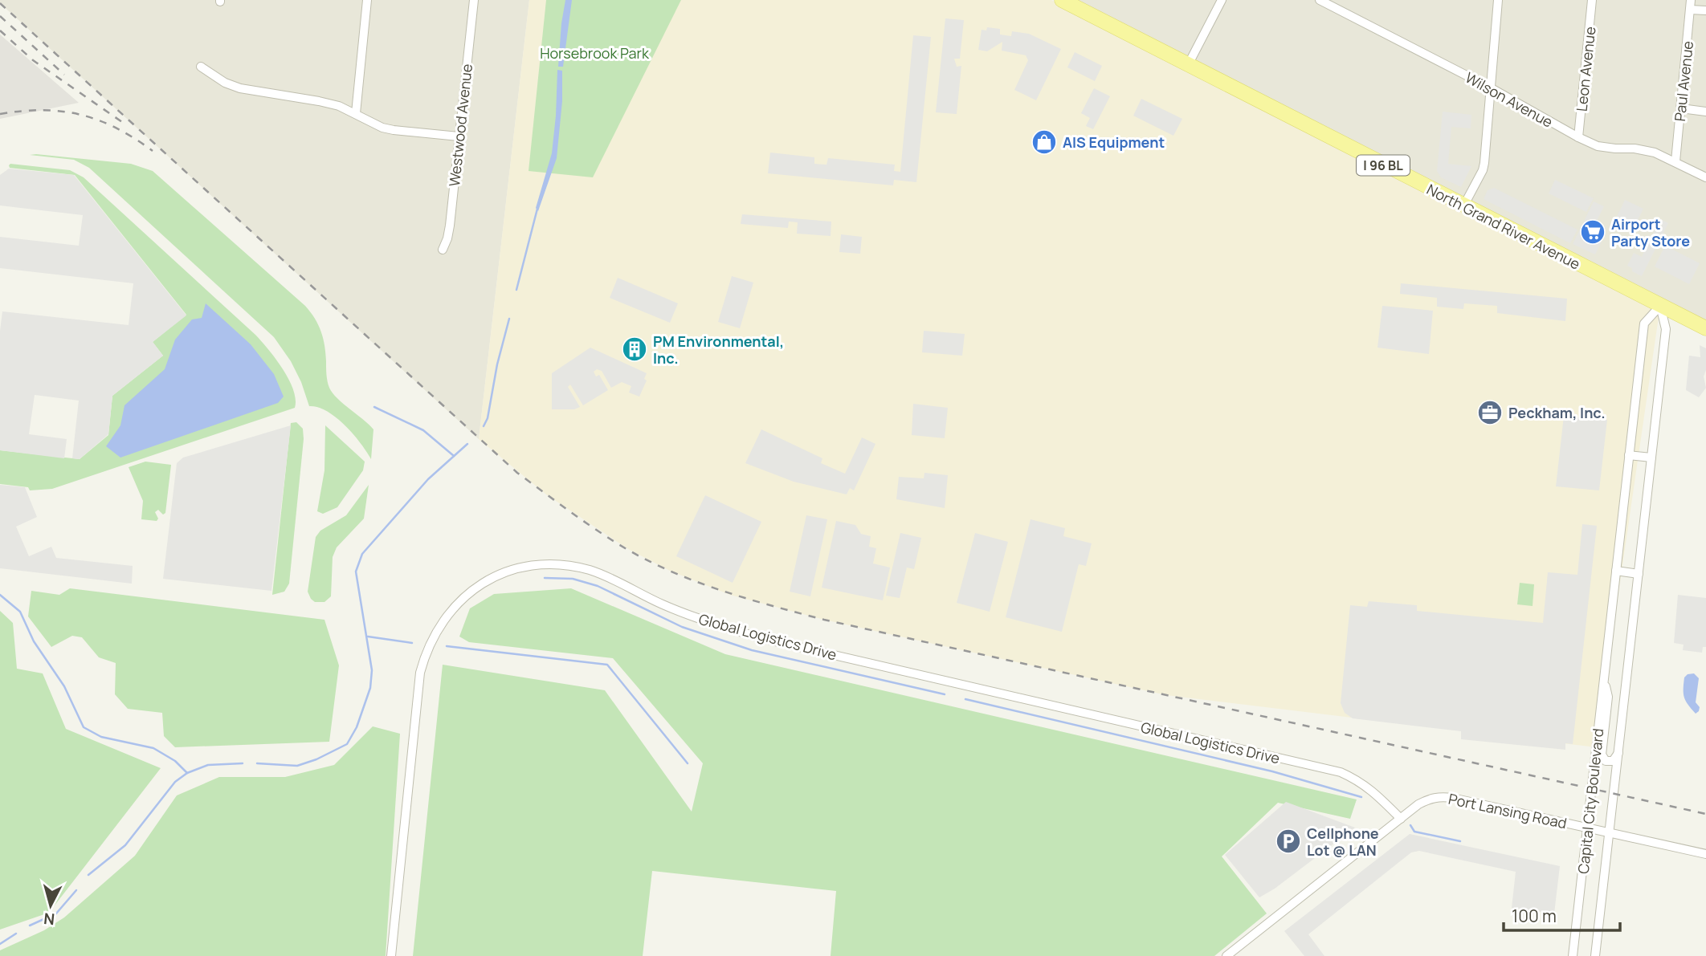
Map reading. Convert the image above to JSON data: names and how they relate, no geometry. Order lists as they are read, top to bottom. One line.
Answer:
{"streets":{"main road":["I 96 BL","North Grand River Avenue"],"street":["Leon Avenue","Paul Avenue","Wilson Avenue","Westwood Avenue","Global Logistics Drive","Capital City Boulevard","Port Lansing Road"]},"crossings":[["Leon Avenue","Wilson Avenue"],["Paul Avenue","Wilson Avenue"],["North Grand River Avenue","Capital City Boulevard"],["Global Logistics Drive","Port Lansing Road"],["Capital City Boulevard","Port Lansing Road"]],"parks":["Horsebrook Park"],"places":{"shop":["AIS Equipment"],"supermarket":["Airport Party Store"],"building":["PM Environmental, Inc."],"office":["Peckham, Inc."],"parking":["Cellphone Lot @ LAN"]},"scale_bar":"100 m","north":"bottom"}
